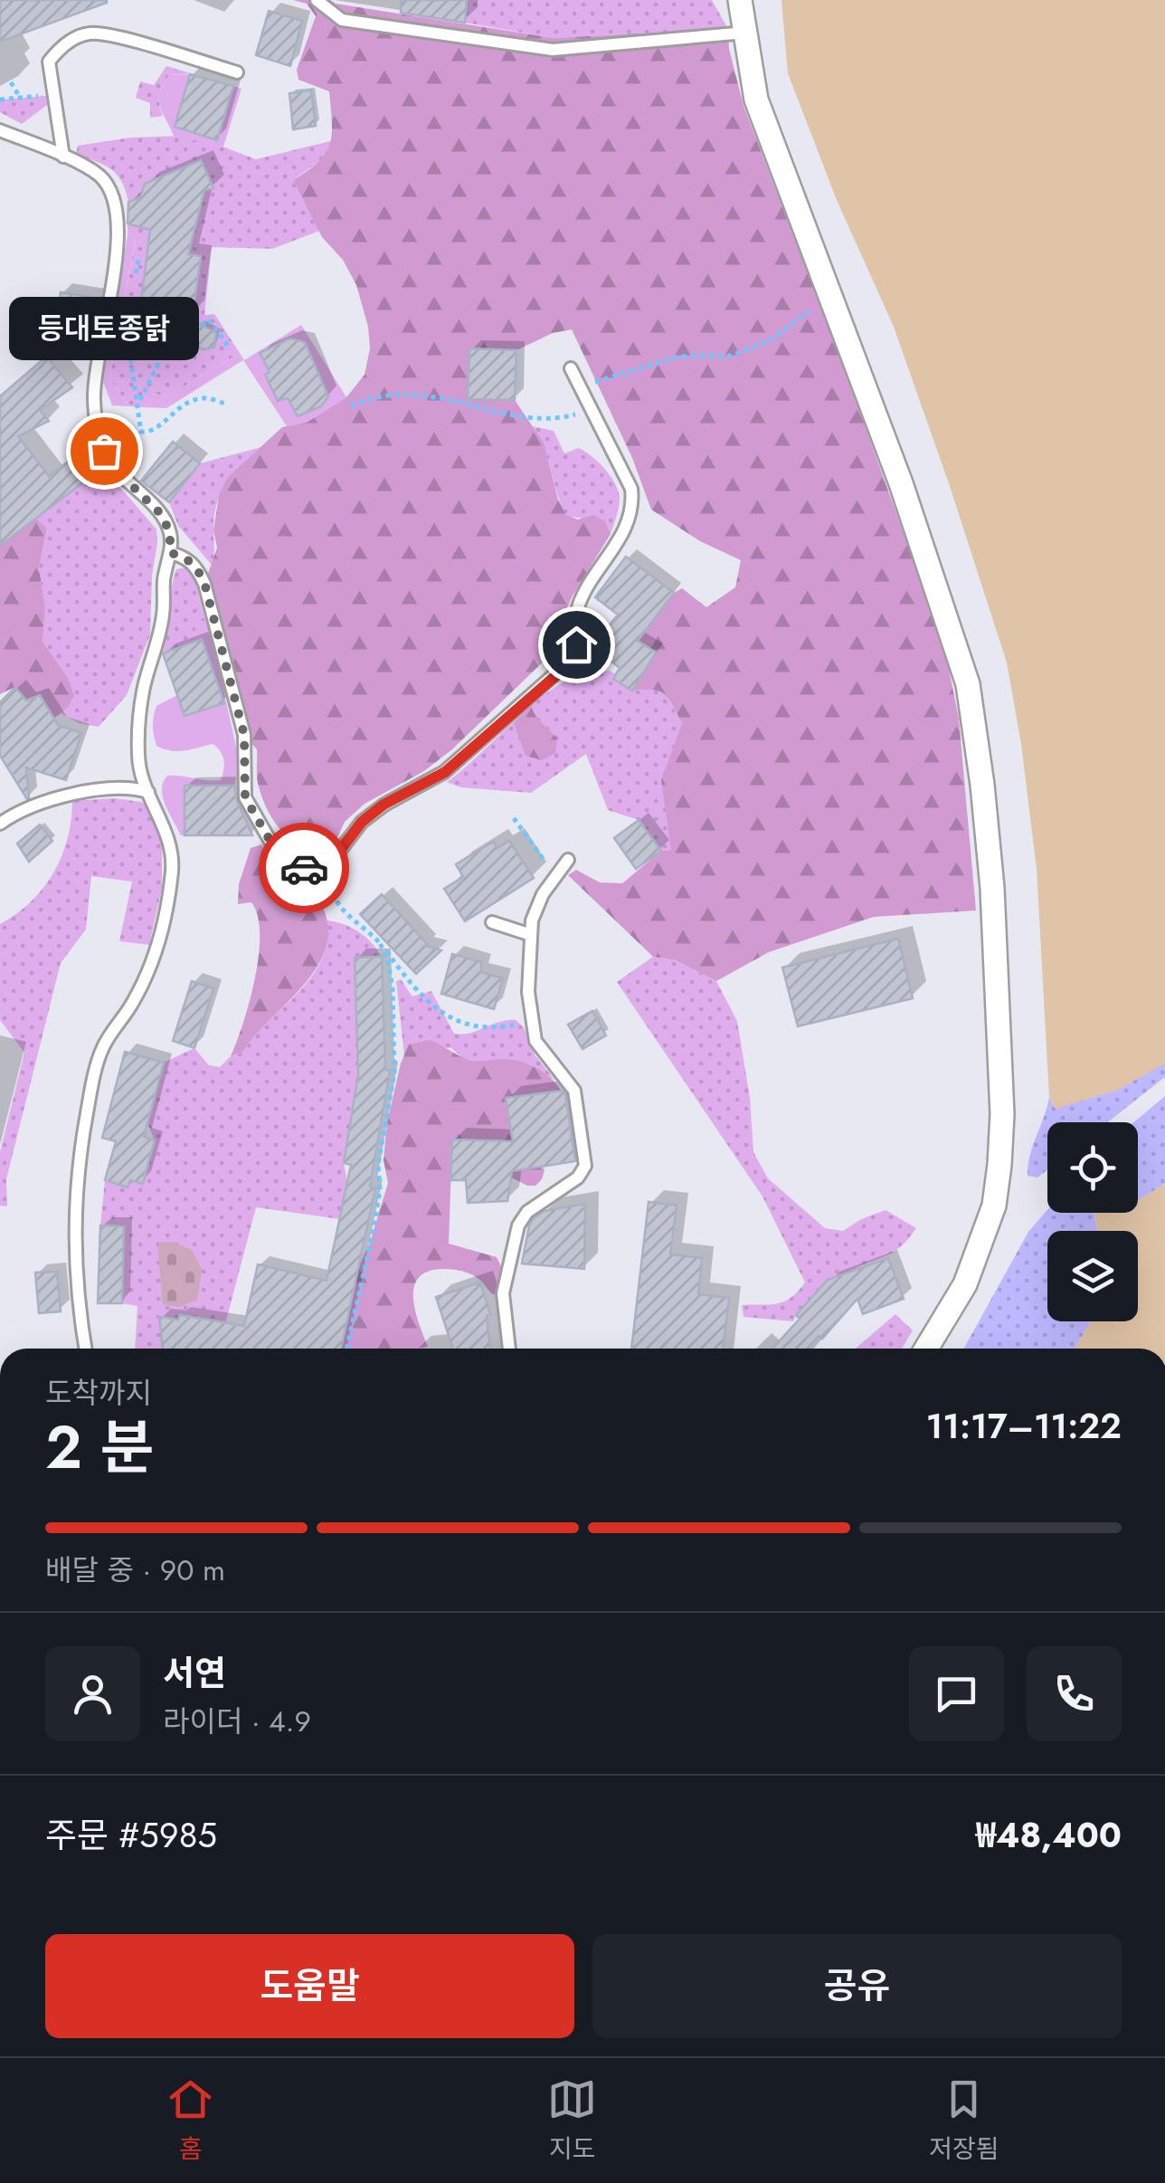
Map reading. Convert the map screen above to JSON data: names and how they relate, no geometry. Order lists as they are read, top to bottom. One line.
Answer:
{"places":["등대토종닭"],"page":{"bubble":"등대토종닭","heading":["2 분","도착까지","11:17–11:22"],"panel":["서연","라이더 · 4.9","주문 #5985","₩48,400"],"bar":"배달 중 · 90 m","buttons":["도움말","공유"],"tabs":["홈","지도","저장됨"]}}
